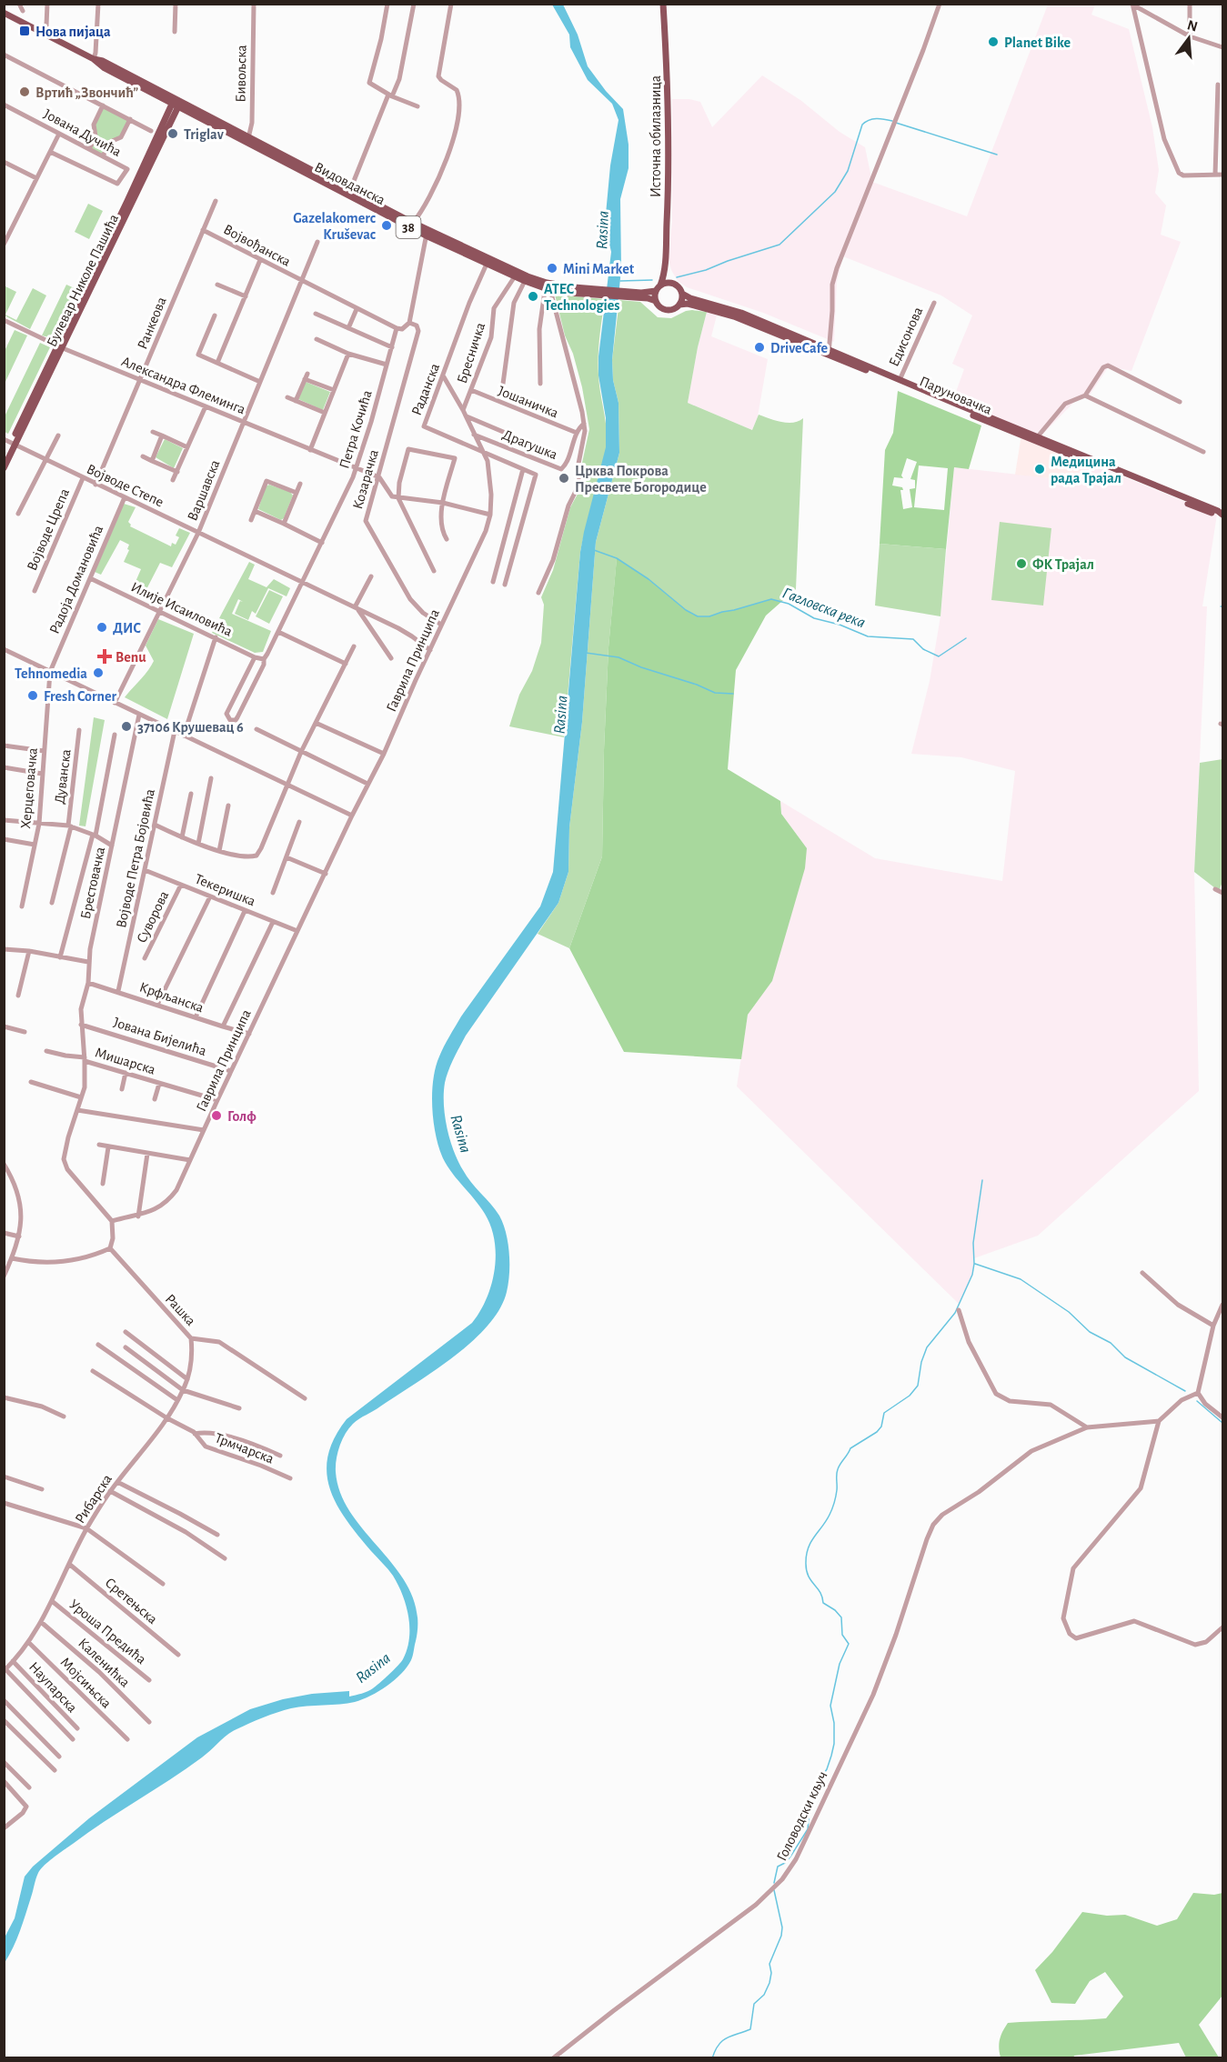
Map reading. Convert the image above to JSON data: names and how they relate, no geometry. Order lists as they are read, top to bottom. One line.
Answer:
{"streets":{"main road":["Источна обилазница","Видовданска","38","Булевар Николе Пашића","Паруновачка"],"street":["Бивољска","Јована Дучића","Војвођанска","Ранкеова","Едисонова","Бресничка","Александра Флеминга","Раданска","Јошаничка","Петра Кочића","Драгушка","Козарачка","Војводе Степе","Варшавска","Војводе Црепа","Радоја Домановића","Илије Исаиловића","Гаврила Принципа","Дуванска","Херцеговачка","Војводе Петра Бојовића","Брестовачка","Текеришка","Суворова","Крфљанска","Јована Бијелића","Мишарска","Рашка","Трмчарска","Рибарска","Сретењска","Уроша Предића","Каленићка","Мојсињска","Наупарска","Головодски кључ"]},"crossings":[["Бивољска","Видовданска"],["Источна обилазница","38"],["Источна обилазница","Паруновачка"],["Видовданска","38"],["Видовданска","Булевар Николе Пашића"],["Видовданска","Бресничка"],["Видовданска","Раданска"],["38","Паруновачка"],["Војвођанска","Ранкеова"],["Војвођанска","Петра Кочића"],["Војвођанска","Варшавска"],["Булевар Николе Пашића","Александра Флеминга"],["Булевар Николе Пашића","Војводе Степе"],["Ранкеова","Александра Флеминга"],["Ранкеова","Војводе Степе"],["Едисонова","Паруновачка"],["Бресничка","Јошаничка"],["Бресничка","Гаврила Принципа"],["Александра Флеминга","Петра Кочића"],["Александра Флеминга","Козарачка"],["Александра Флеминга","Варшавска"],["Раданска","Гаврила Принципа"],["Јошаничка","Драгушка"],["Петра Кочића","Војводе Степе"],["Петра Кочића","Илије Исаиловића"],["Драгушка","Гаврила Принципа"],["Козарачка","Гаврила Принципа"],["Војводе Степе","Варшавска"],["Војводе Степе","Војводе Црепа"],["Војводе Степе","Радоја Домановића"],["Војводе Степе","Гаврила Принципа"],["Варшавска","Илије Исаиловића"],["Радоја Домановића","Илије Исаиловића"],["Радоја Домановића","Херцеговачка"],["Гаврила Принципа","Брестовачка"],["Гаврила Принципа","Текеришка"],["Гаврила Принципа","Крфљанска"],["Гаврила Принципа","Јована Бијелића"],["Гаврила Принципа","Мишарска"],["Војводе Петра Бојовића","Текеришка"],["Војводе Петра Бојовића","Крфљанска"],["Брестовачка","Крфљанска"],["Брестовачка","Јована Бијелића"],["Брестовачка","Мишарска"],["Текеришка","Суворова"],["Рашка","Рибарска"],["Трмчарска","Рибарска"],["Рибарска","Сретењска"],["Рибарска","Уроша Предића"],["Рибарска","Каленићка"],["Рибарска","Мојсињска"],["Рибарска","Наупарска"]],"water":["Rasina","Гагловска река"],"places":{"transit":["Нова пијаца"],"other":["Planet Bike","Вртић „Звончић”","Triglav","Gazelakomerc Kruševac","Mini Market","ATEC Technologies","DriveCafe","Медицина рада Трајал","Црква Покрова Пресвете Богородице","ФК Трајал","ДИС","Tehnomedia","Fresh Corner","37106 Крушевац 6","Голф"],"health":["Benu"]},"north":"top"}
